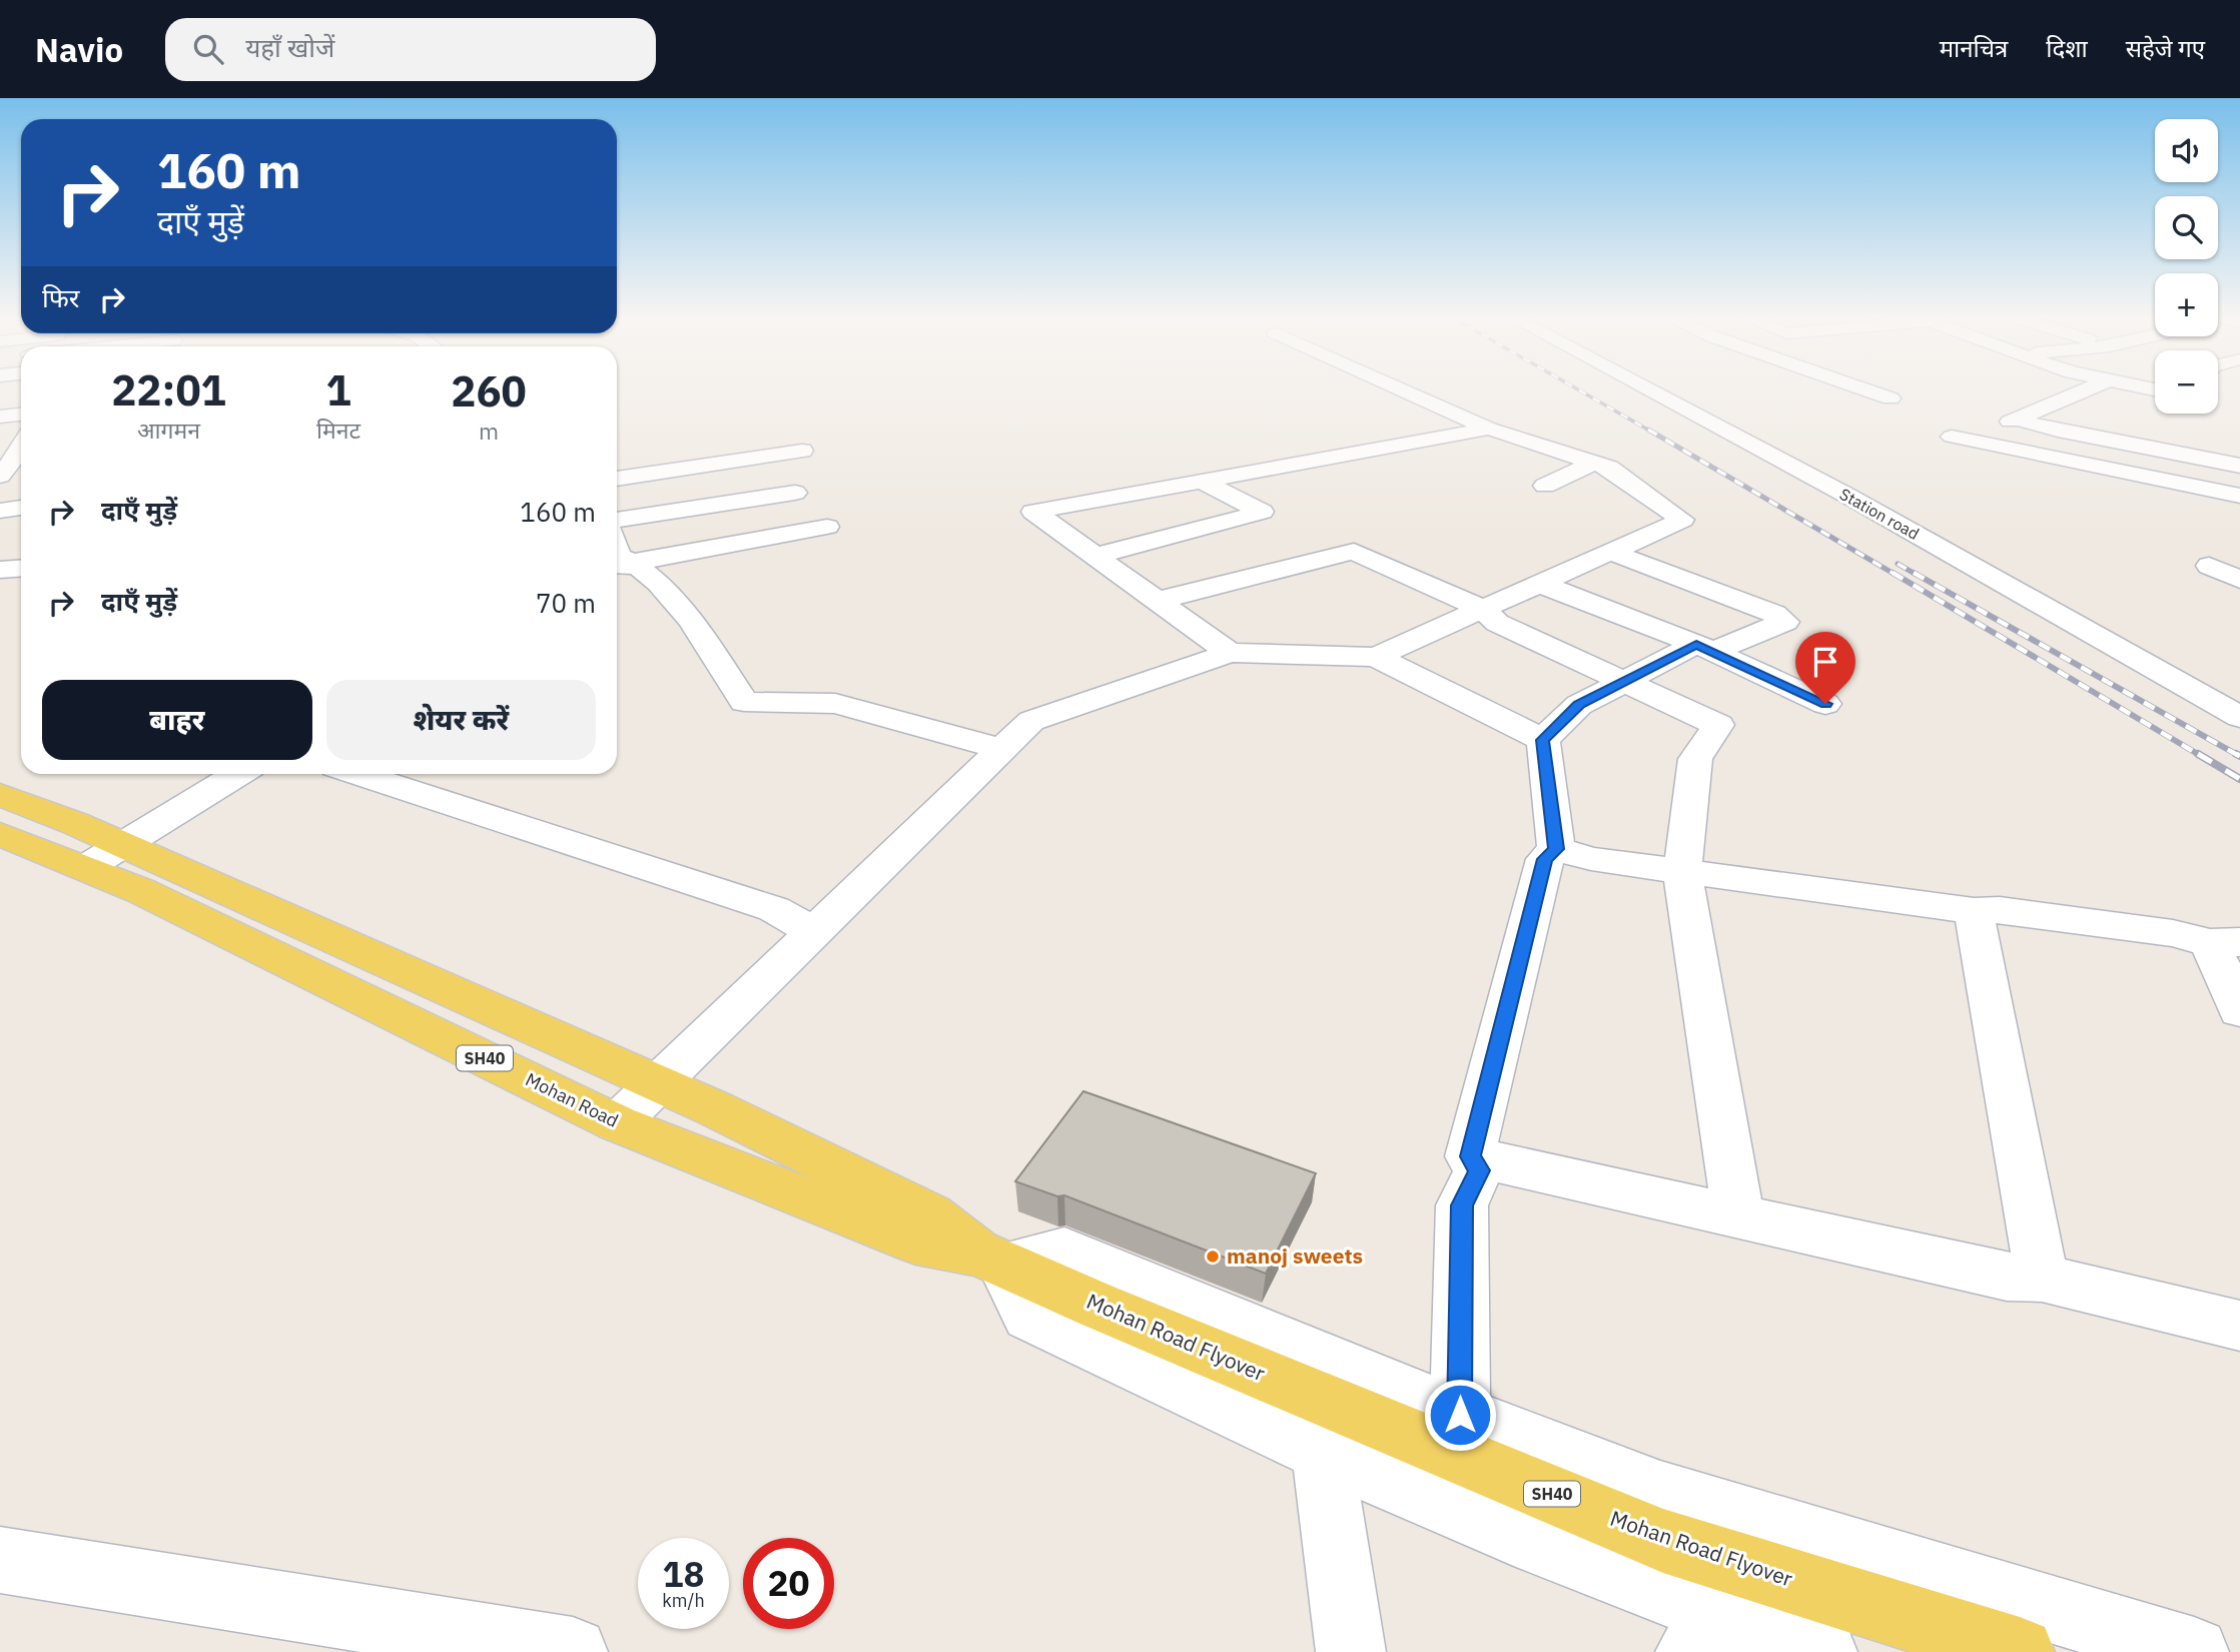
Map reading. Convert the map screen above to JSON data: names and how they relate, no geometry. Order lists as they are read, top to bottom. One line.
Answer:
{"streets":{"main road":["SH40","Mohan Road","Mohan Road Flyover"],"street":["Station road"]},"crossings":[["Mohan Road","Mohan Road Flyover"]],"places":["manoj sweets"],"page":{"header":"Navio","search":"यहाँ खोजें","nav":["मानचित्र","दिशा","सहेजे गए"],"map_buttons":["+","−"],"turn":["160 m","दाएँ मुड़ें"],"then":"फिर","eta":["22:01","आगमन","1","मिनट","260","m"],"list":[{"name":"दाएँ मुड़ें","value":"160 m"},{"name":"दाएँ मुड़ें","value":"70 m"}],"buttons":["बाहर","शेयर करें"],"speed":"18 km/h","limit":"20"}}
